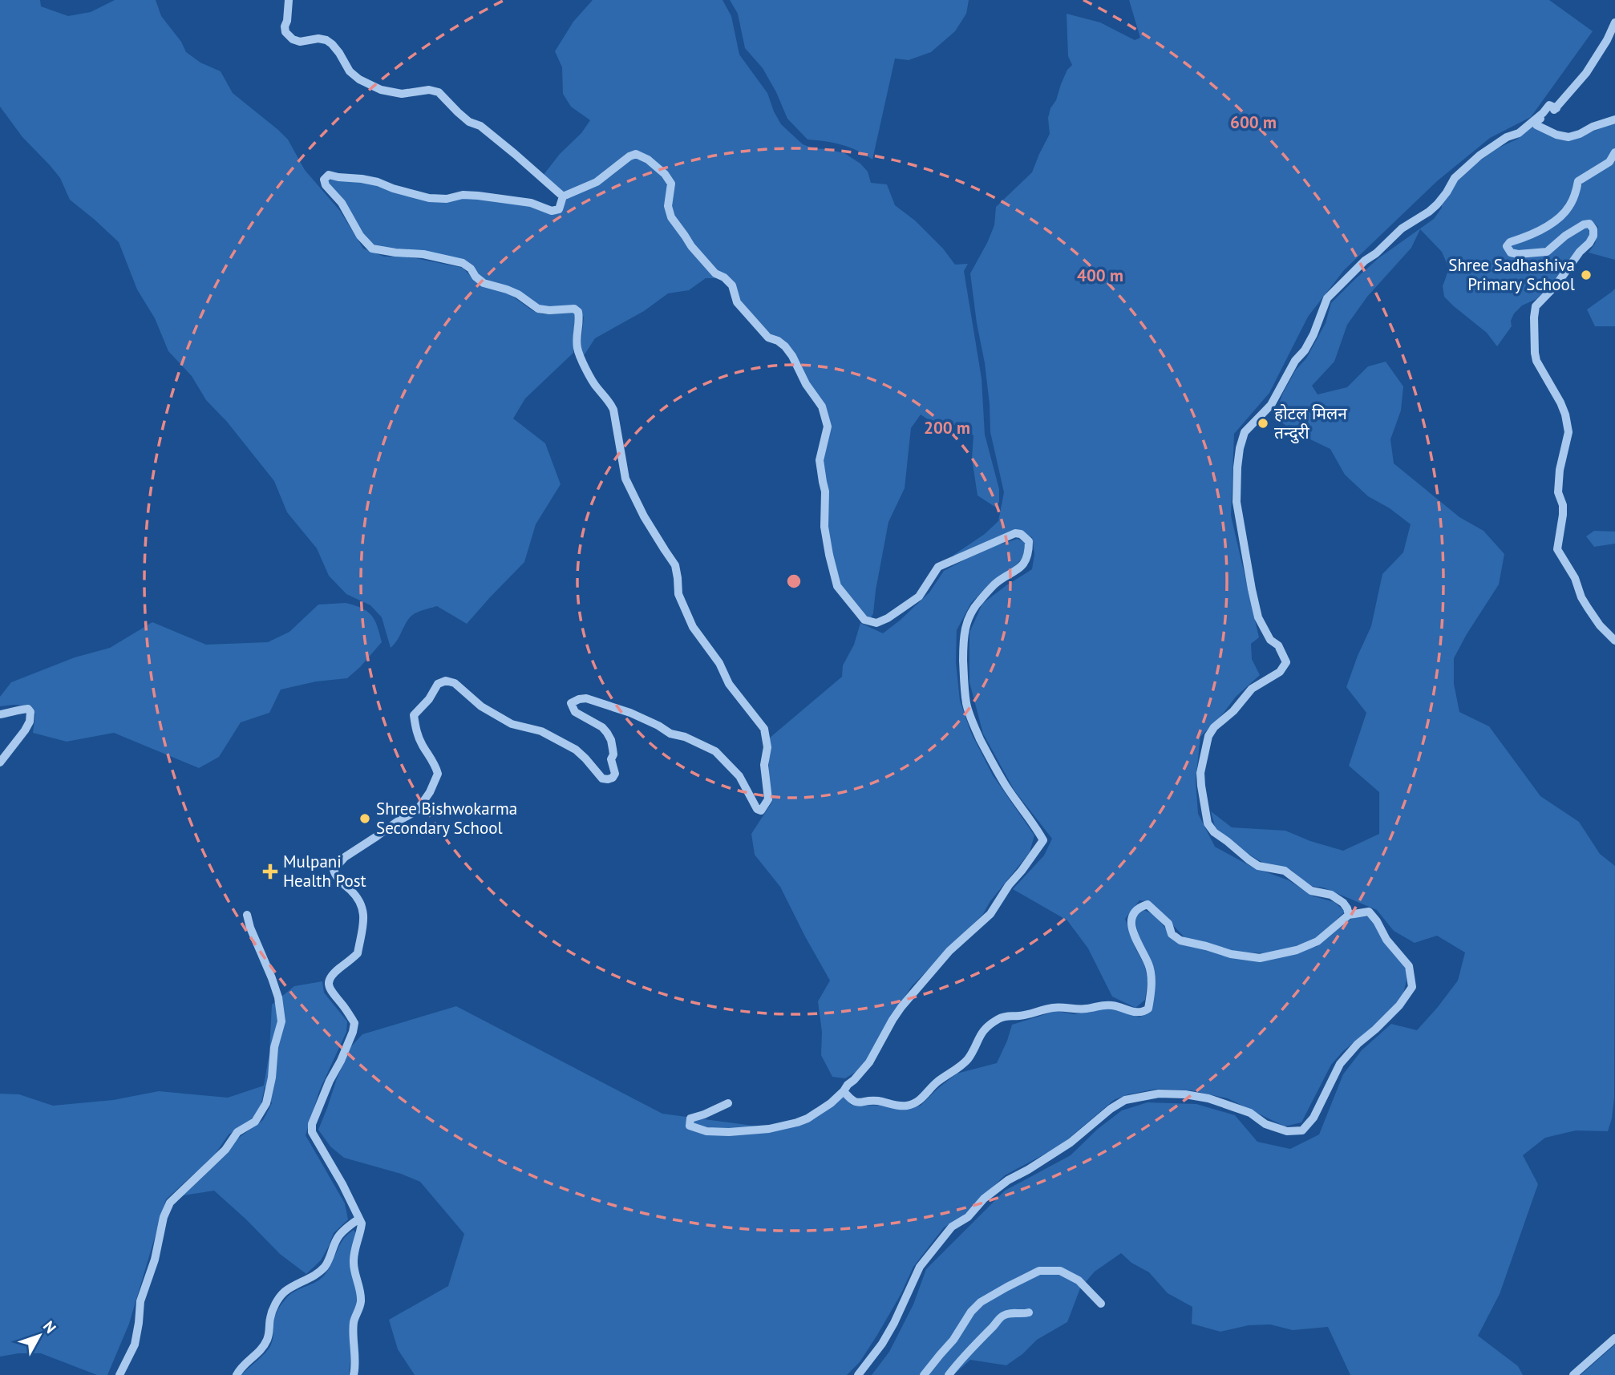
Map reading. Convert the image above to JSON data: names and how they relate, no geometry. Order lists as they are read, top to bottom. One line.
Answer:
{"places":{"other":["Shree Sadhashiva Primary School","होटल मिलन तन्दुरी","Shree Bishwokarma Secondary School"],"health":["Mulpani Health Post"]},"north":"top right","rings":["600 m","400 m","200 m"]}
